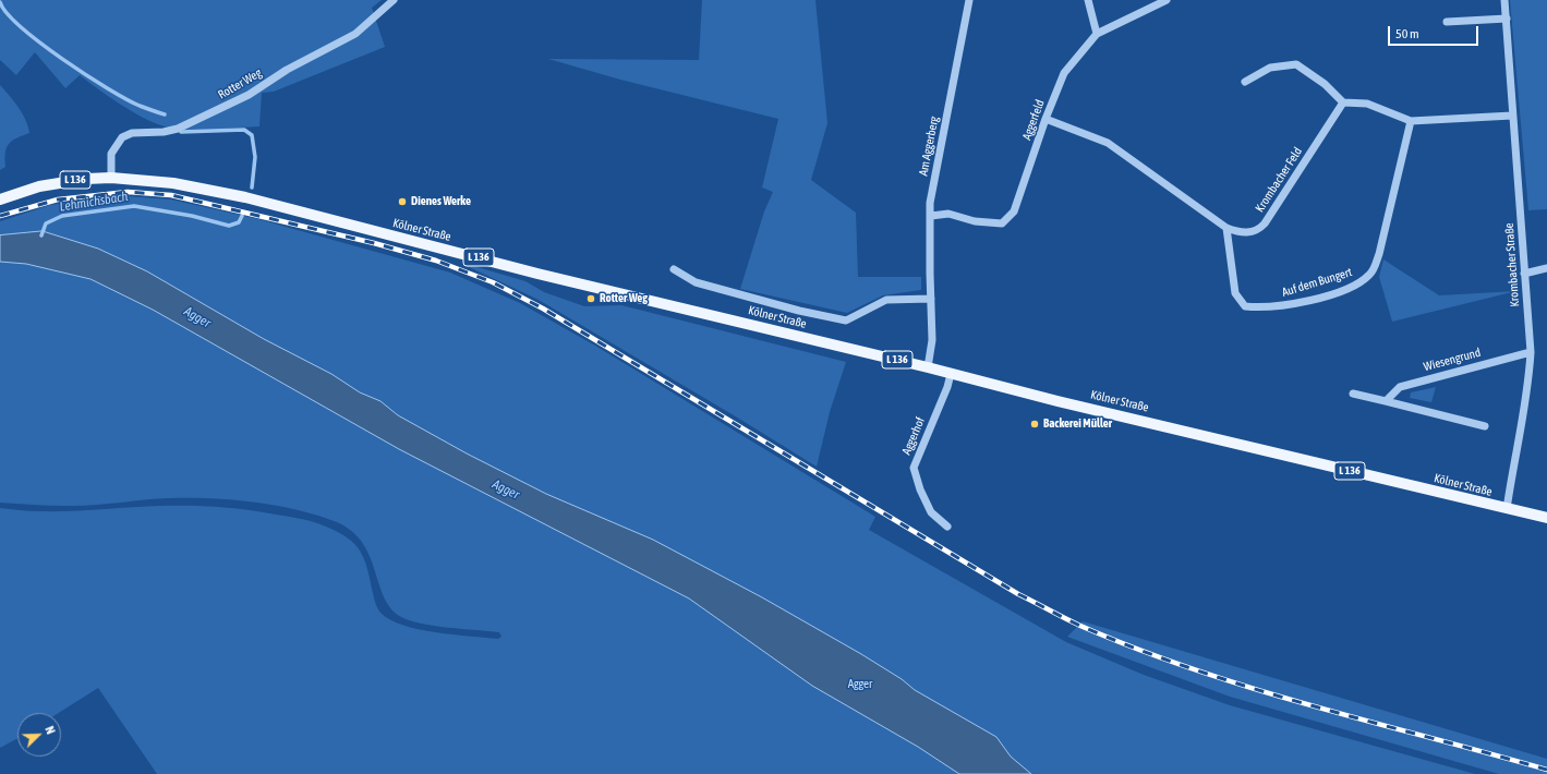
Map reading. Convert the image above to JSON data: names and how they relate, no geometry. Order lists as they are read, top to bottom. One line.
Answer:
{"streets":{"main road":["L 136","Kölner Straße"],"street":["Rotter Weg","Aggerfeld","Am Aggerberg","Krombacher Feld","Krombacher Straße","Auf dem Bungert","Wiesengrund","Aggerhof"]},"crossings":[["Rotter Weg","Kölner Straße"],["Aggerfeld","Am Aggerberg"],["Aggerfeld","Krombacher Feld"],["Am Aggerberg","Kölner Straße"],["Krombacher Feld","Auf dem Bungert"],["Kölner Straße","Krombacher Straße"],["Kölner Straße","Aggerhof"],["Krombacher Straße","Wiesengrund"]],"water":["Lehmichsbach","Agger"],"parks":["Agger"],"places":["Dienes Werke","Rotter Weg","Backerei Müller"],"scale_bar":"50 m","north":"top right"}
